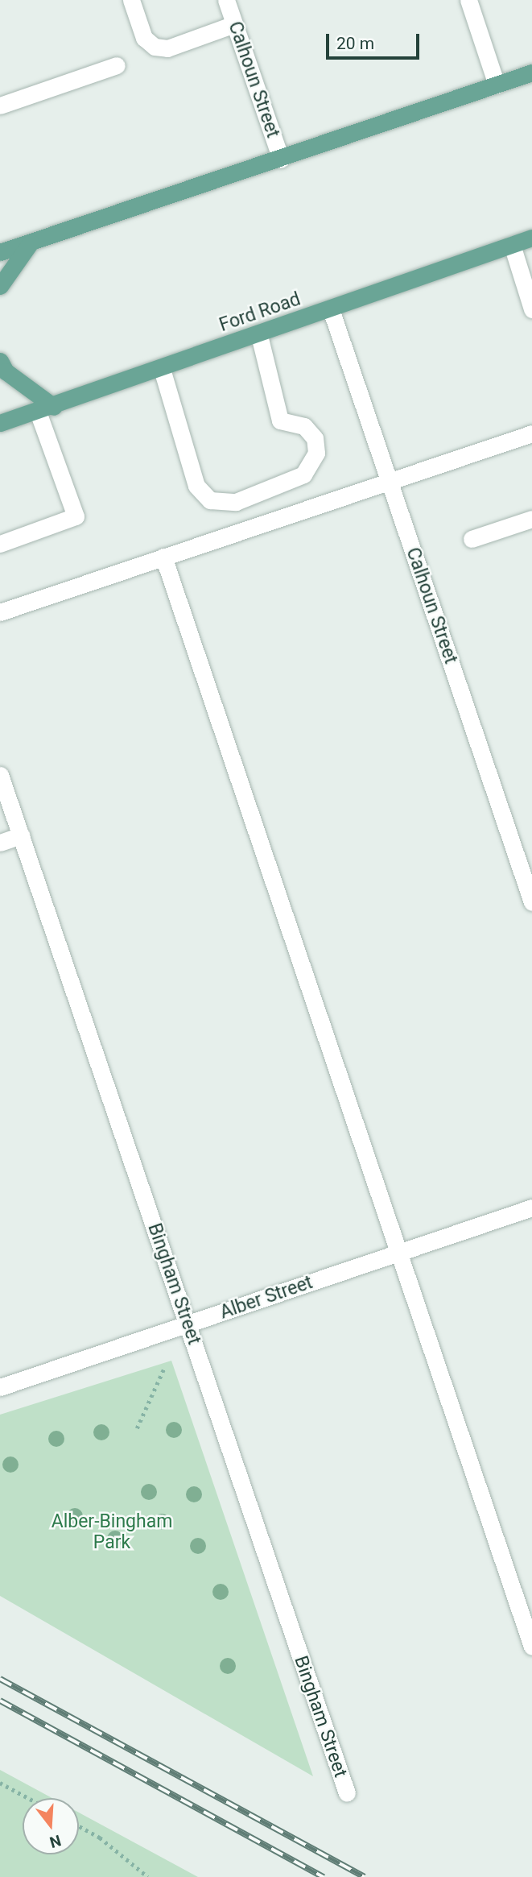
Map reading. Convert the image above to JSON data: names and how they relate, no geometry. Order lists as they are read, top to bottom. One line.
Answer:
{"streets":{"main road":["Ford Road"],"street":["Calhoun Street","Bingham Street","Alber Street"]},"crossings":[["Calhoun Street","Ford Road"],["Bingham Street","Alber Street"]],"parks":["Alber-Bingham Park"],"scale_bar":"20 m","north":"bottom"}
